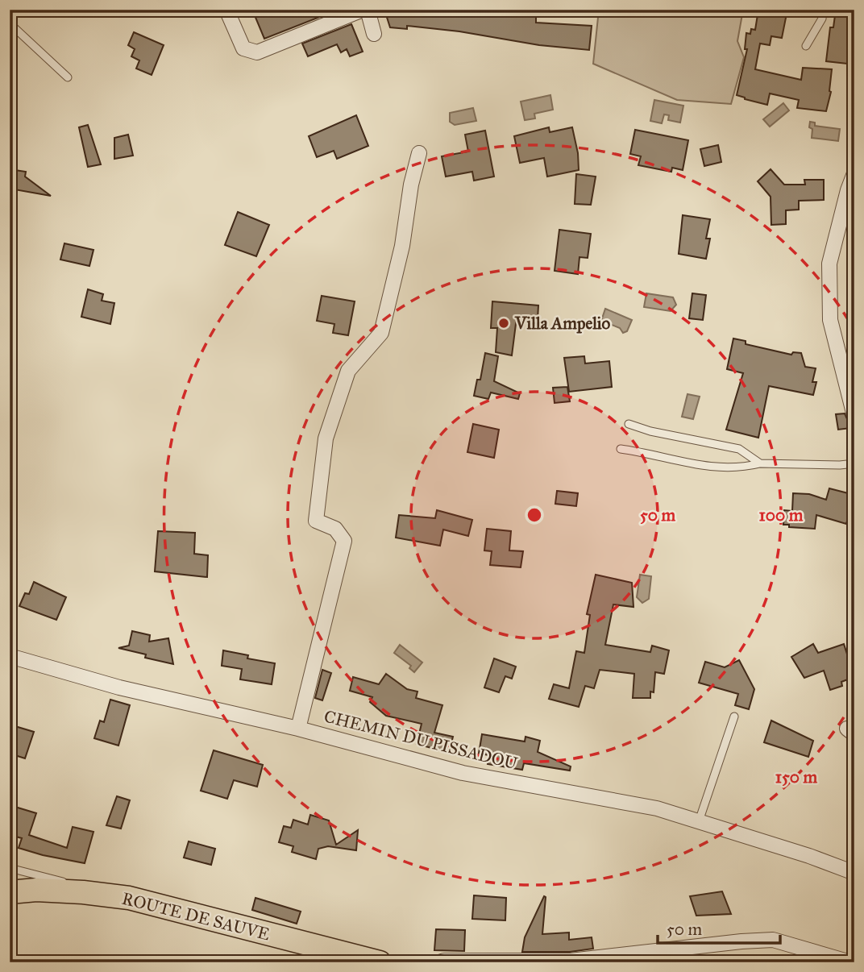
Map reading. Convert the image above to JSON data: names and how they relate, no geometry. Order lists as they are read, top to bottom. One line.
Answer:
{"streets":{"main road":["ROUTE DE SAUVE"],"street":["CHEMIN DU PISSADOU"]},"places":["Villa Ampelio"],"scale_bar":"50 m","rings":["50 m","100 m","150 m"]}
